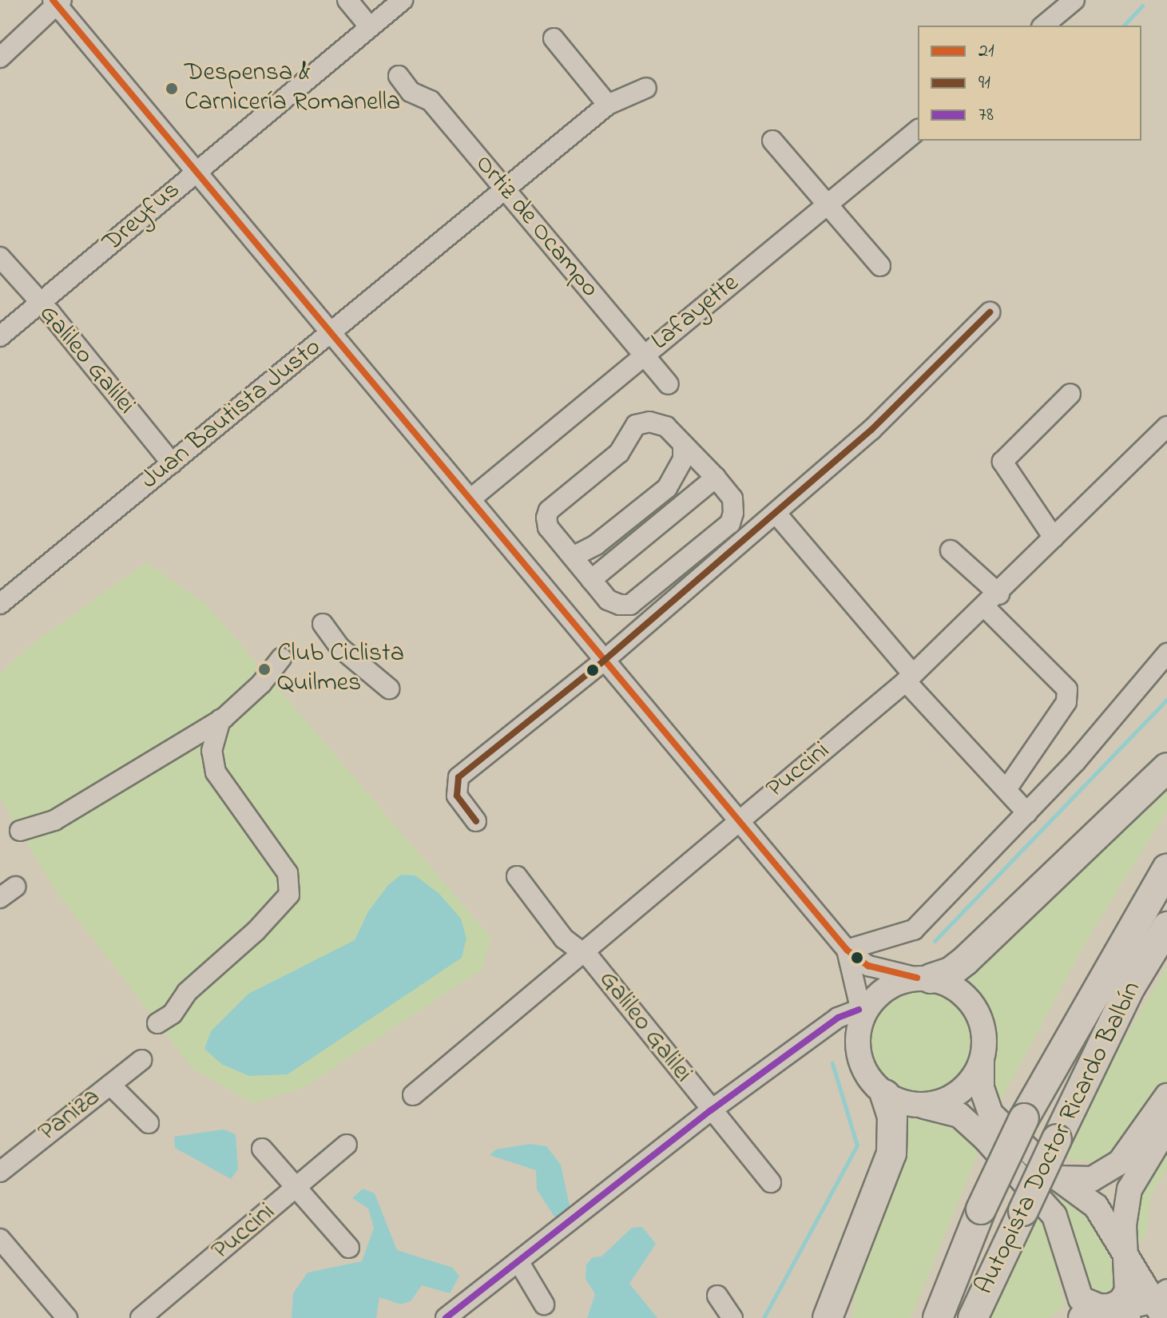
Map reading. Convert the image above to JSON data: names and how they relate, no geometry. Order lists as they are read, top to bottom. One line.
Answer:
{"streets":{"highway":["Autopista Doctor Ricardo Balbín"],"street":["Dreyfus","Ortiz de Ocampo","Lafayette","Galileo Galilei","Juan Bautista Justo","Puccini","Paniza"]},"crossings":[["Dreyfus","Galileo Galilei"],["Ortiz de Ocampo","Lafayette"],["Ortiz de Ocampo","Juan Bautista Justo"],["Galileo Galilei","Juan Bautista Justo"],["Galileo Galilei","Puccini"]],"places":["Despensa & Carnicería Romanella","Club Ciclista Quilmes"],"lines":["transit line 21","transit line 91","transit line 78"],"legend":["21","91","78"]}
